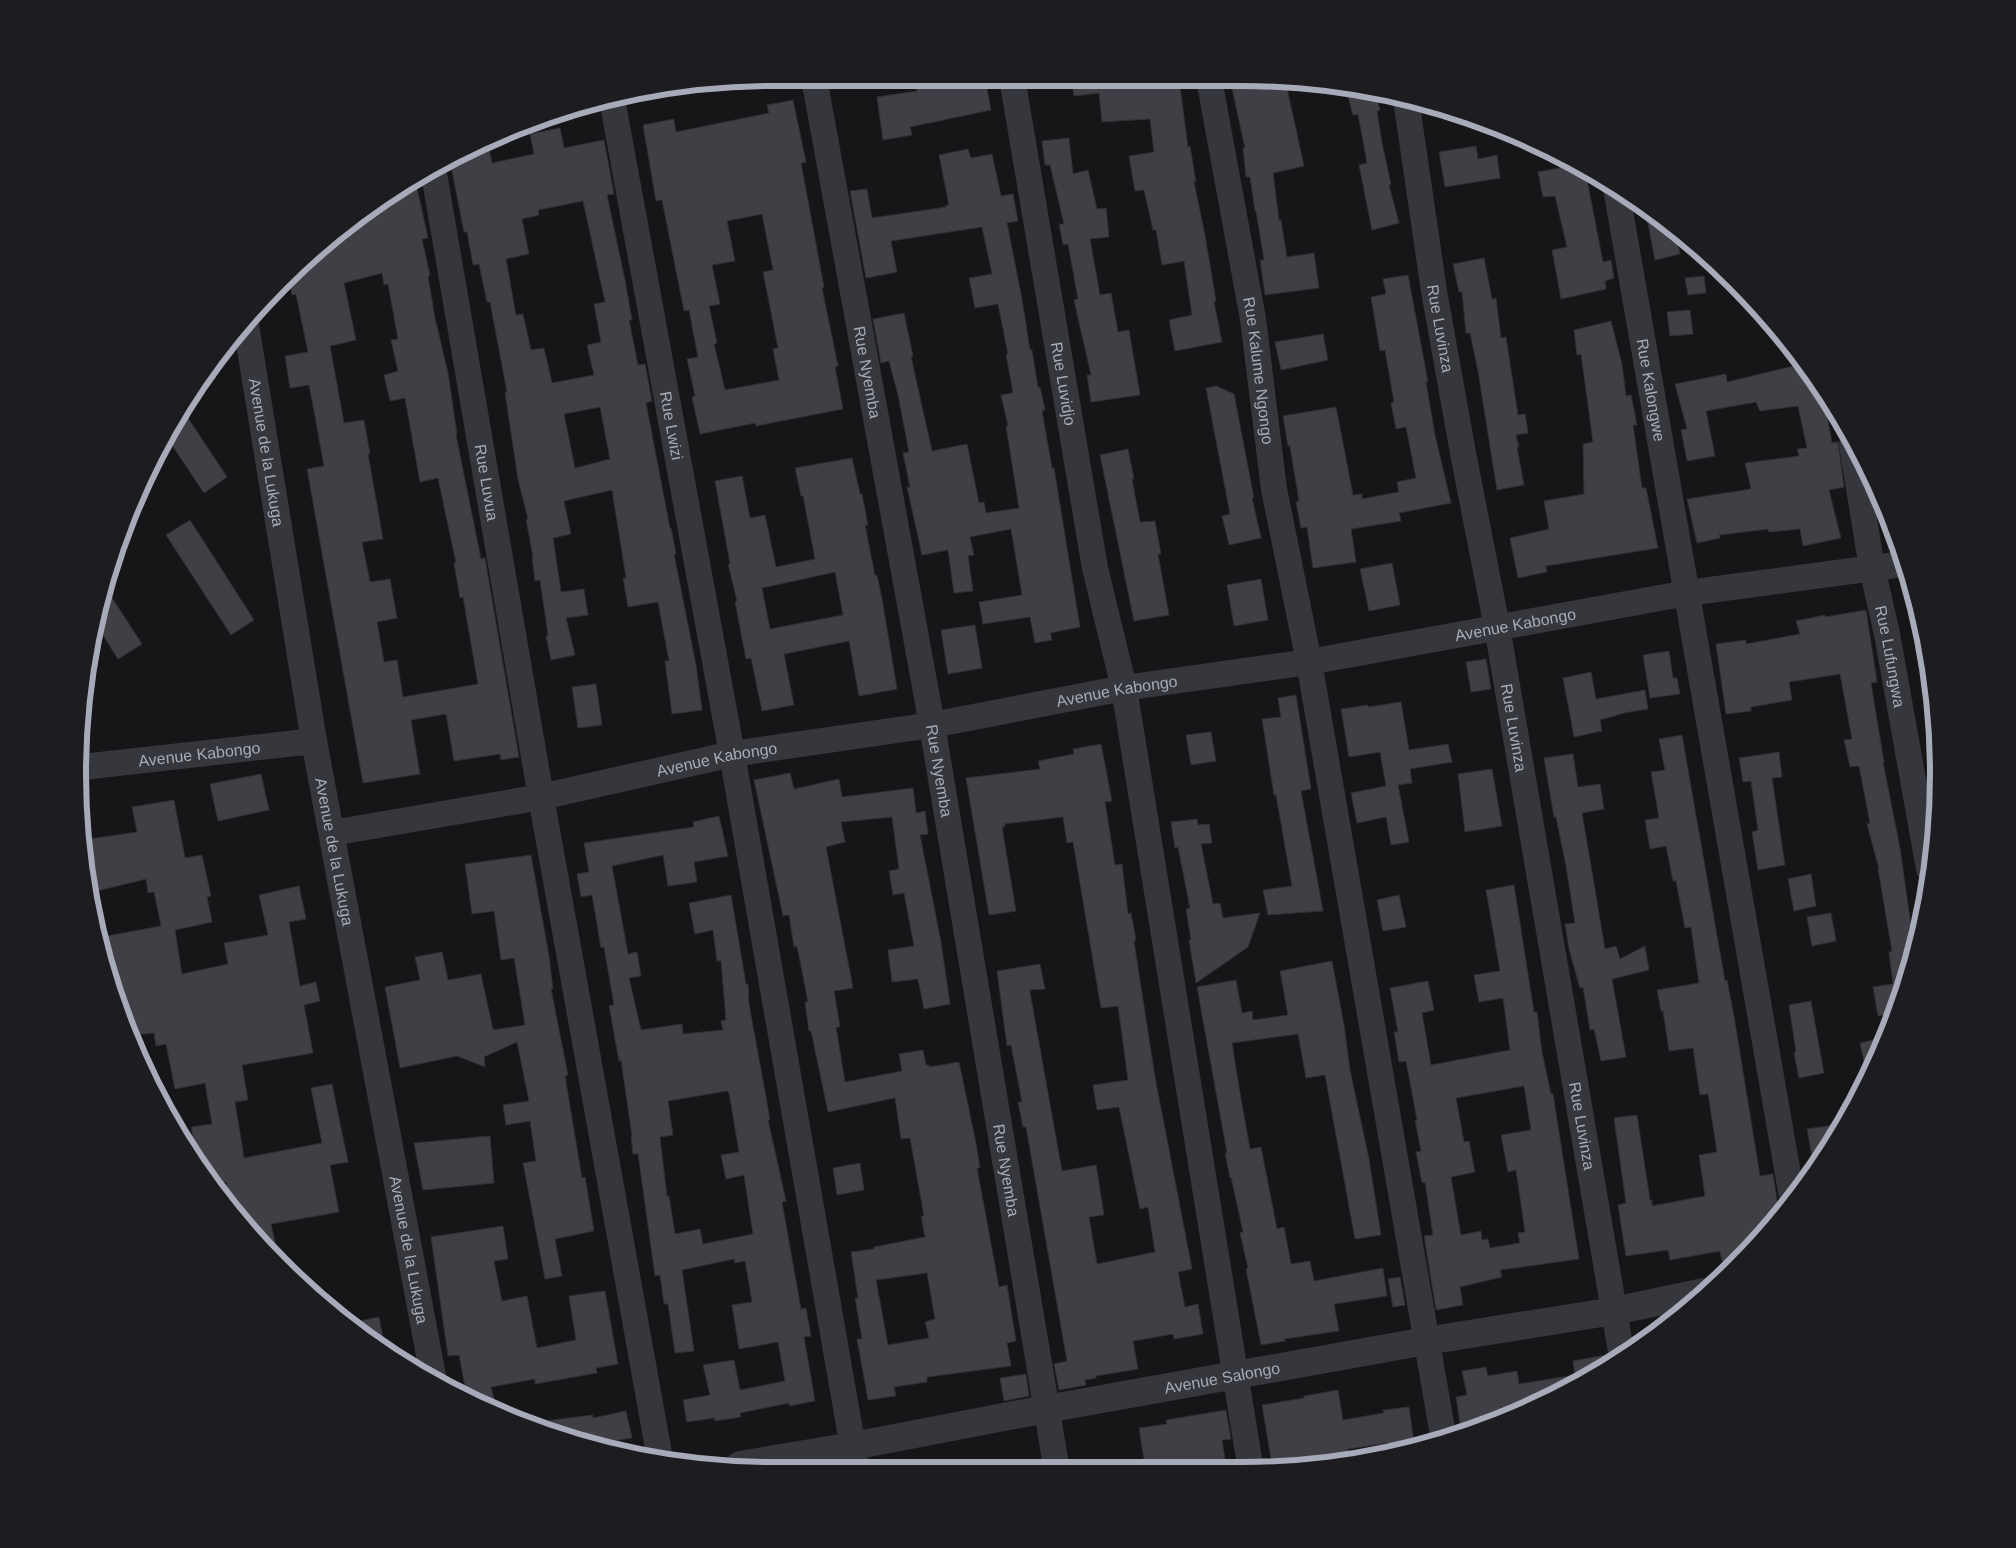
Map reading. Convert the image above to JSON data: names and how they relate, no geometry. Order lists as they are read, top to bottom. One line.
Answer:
{"streets":{"street":["Rue Luvinza","Rue Kalume Ngongo","Rue Nyemba","Rue Luvidjo","Rue Kalongwe","Rue Lwizi","Avenue de la Lukuga","Rue Luvua","Avenue Kabongo","Rue Lufungwa","Avenue Salongo"]},"crossings":[["Rue Luvinza","Avenue Kabongo"],["Rue Luvinza","Avenue Salongo"],["Rue Kalume Ngongo","Avenue Kabongo"],["Rue Kalume Ngongo","Avenue Salongo"],["Rue Nyemba","Avenue Kabongo"],["Rue Nyemba","Avenue Salongo"],["Rue Luvidjo","Avenue Kabongo"],["Rue Luvidjo","Avenue Salongo"],["Rue Kalongwe","Avenue Kabongo"],["Rue Lwizi","Avenue Kabongo"],["Rue Lwizi","Avenue Salongo"],["Avenue de la Lukuga","Avenue Kabongo"],["Rue Luvua","Avenue Kabongo"],["Avenue Kabongo","Rue Lufungwa"]]}
